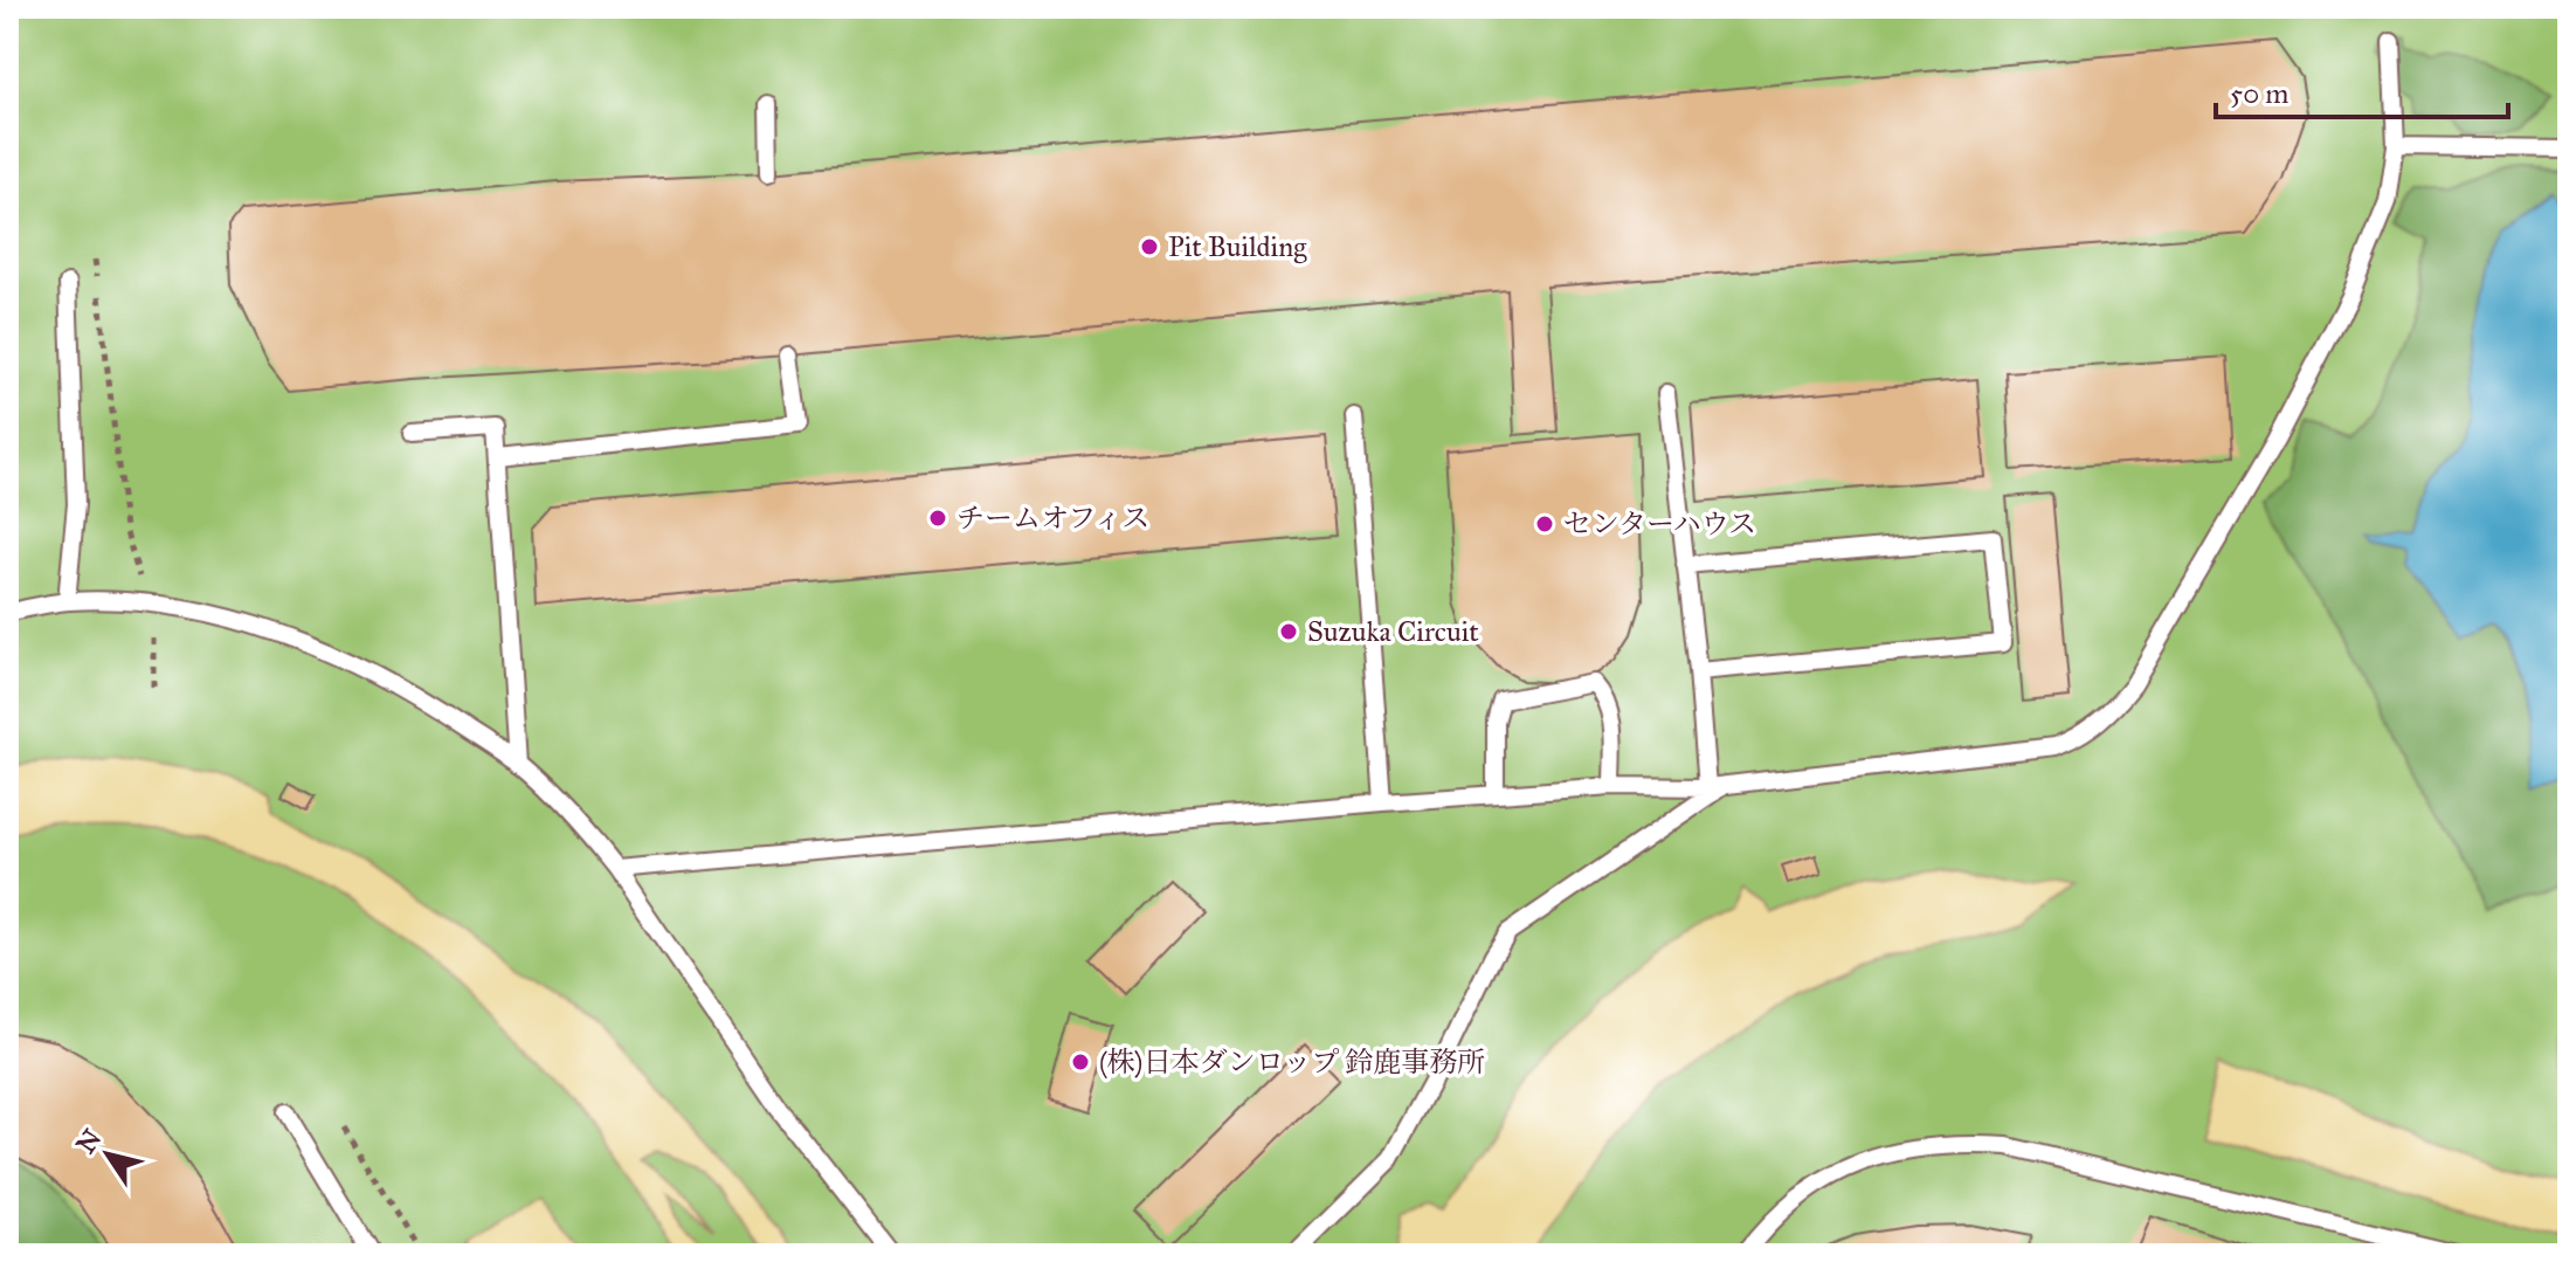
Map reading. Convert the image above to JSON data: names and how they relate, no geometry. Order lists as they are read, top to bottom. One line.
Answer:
{"places":["Pit Building","チームオフィス","センターハウス","Suzuka Circuit","(株)日本ダンロップ 鈴鹿事務所"],"scale_bar":"50 m","north":"top left"}
